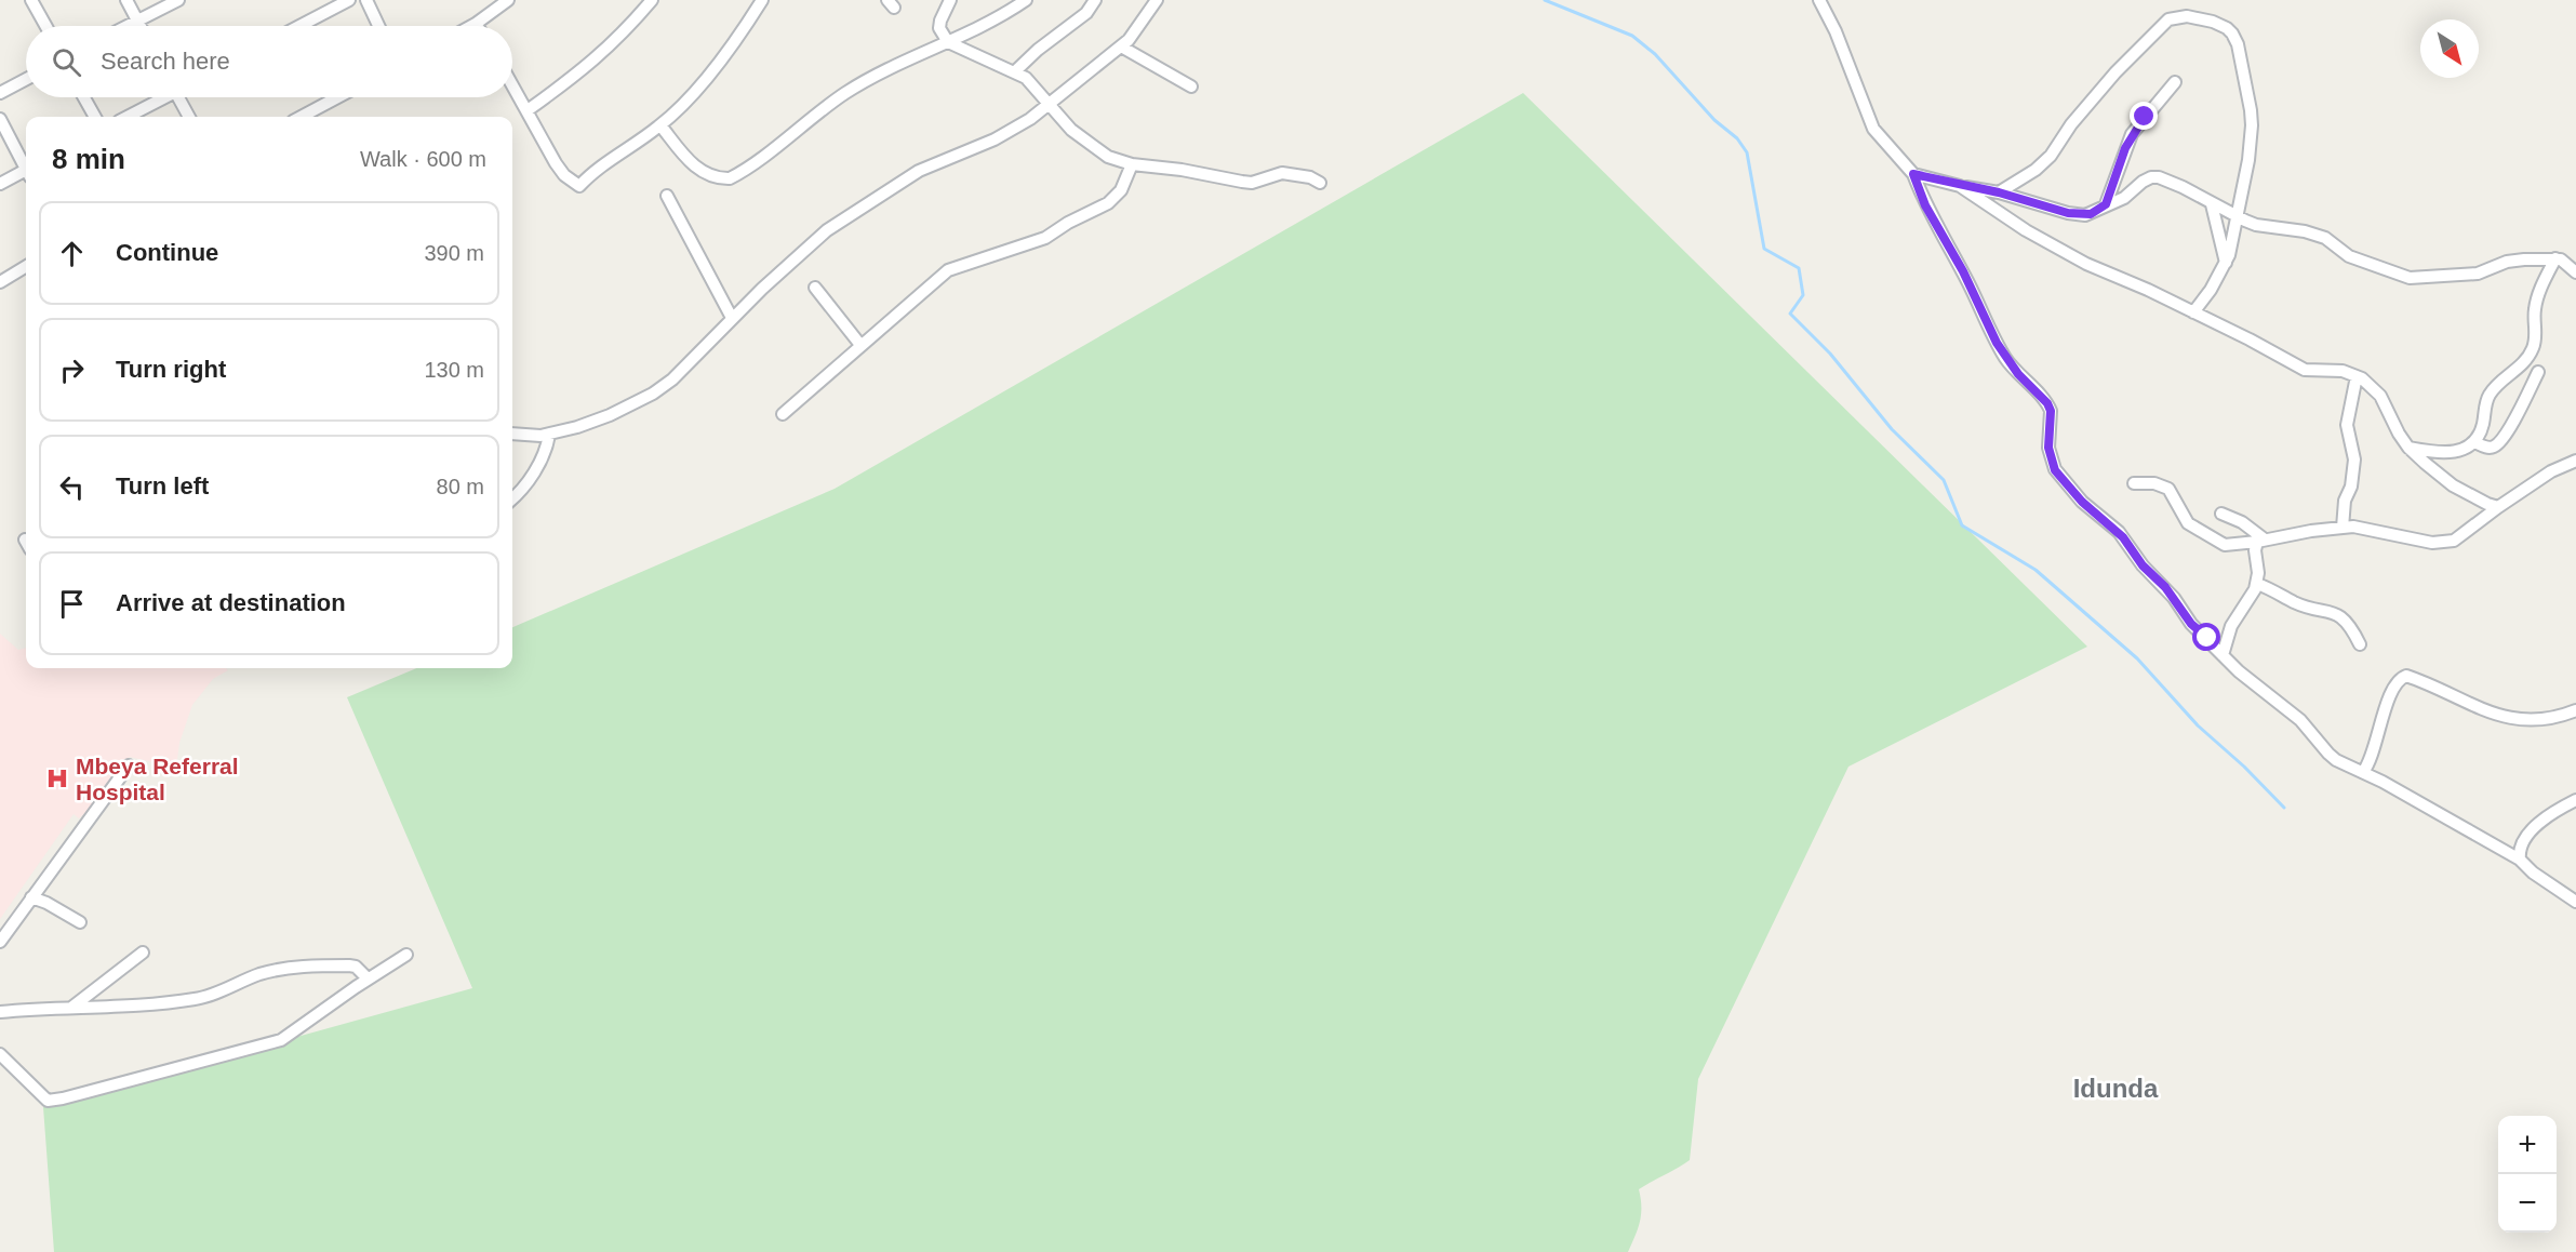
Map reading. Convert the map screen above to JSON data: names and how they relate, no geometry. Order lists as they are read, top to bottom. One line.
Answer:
{"districts":["Idunda"],"places":{"hospital":["Mbeya Referral Hospital"]},"north":"bottom right","page":{"search":"Search here","heading":["8 min","Walk · 600 m"],"list":[["Continue","390 m"],["Turn right","130 m"],["Turn left","80 m"],"Arrive at destination"],"map_buttons":["+","−"]}}
